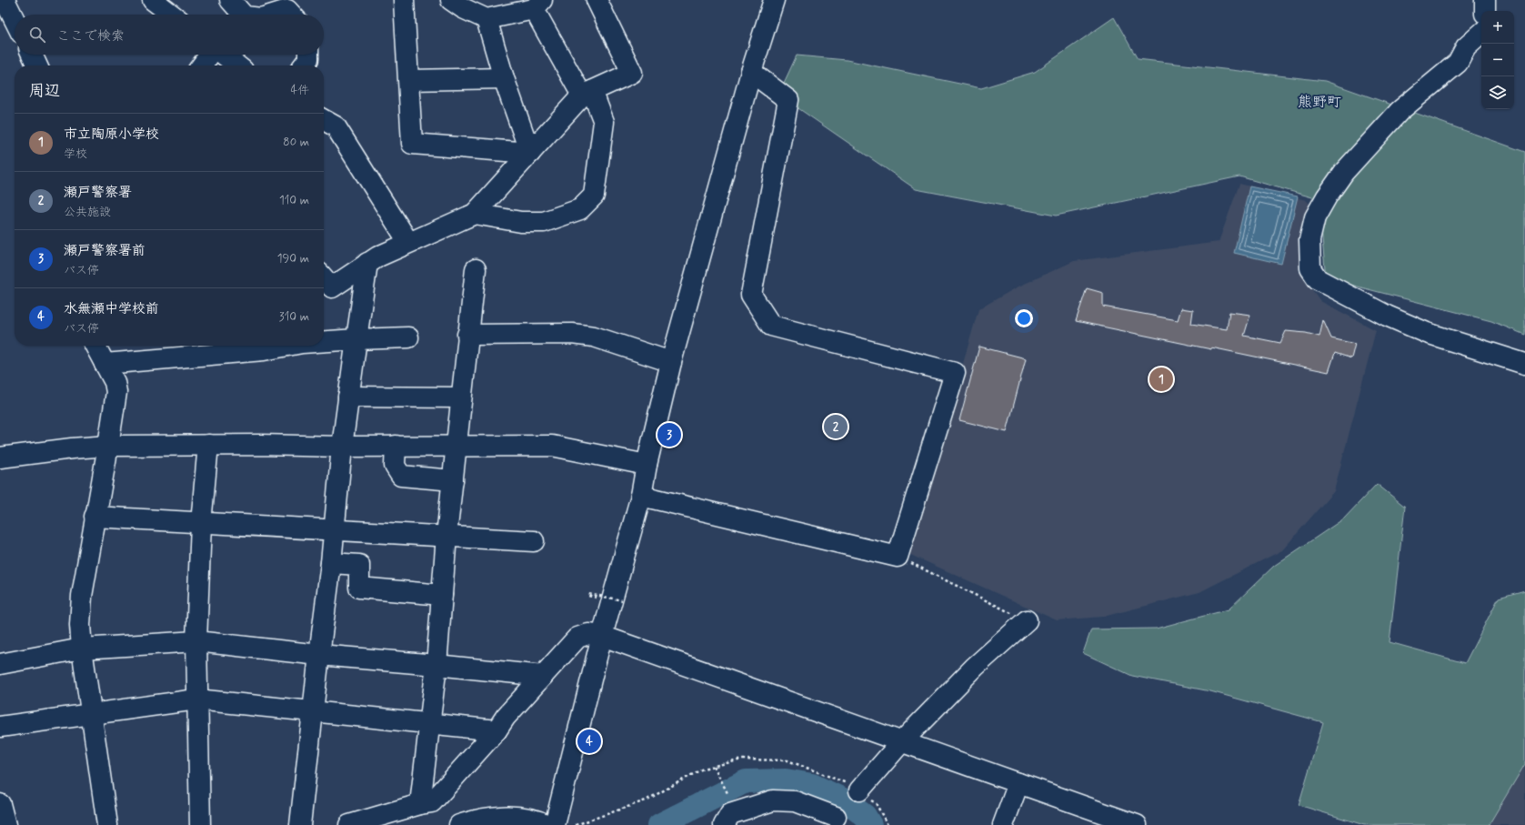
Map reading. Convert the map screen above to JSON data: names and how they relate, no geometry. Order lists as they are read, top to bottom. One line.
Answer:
{"districts":["熊野町"],"page":{"map_buttons":["+","−"],"search":"ここで検索","heading":["周辺","4件"],"list":[{"mark":"1","name":"市立陶原小学校","note":"学校","value":"80 m"},{"mark":"2","name":"瀬戸警察署","note":"公共施設","value":"110 m"},{"mark":"3","name":"瀬戸警察署前","note":"バス停","value":"190 m"},{"mark":"4","name":"水無瀬中学校前","note":"バス停","value":"310 m"}],"pins":["1","2","3","4"]}}
